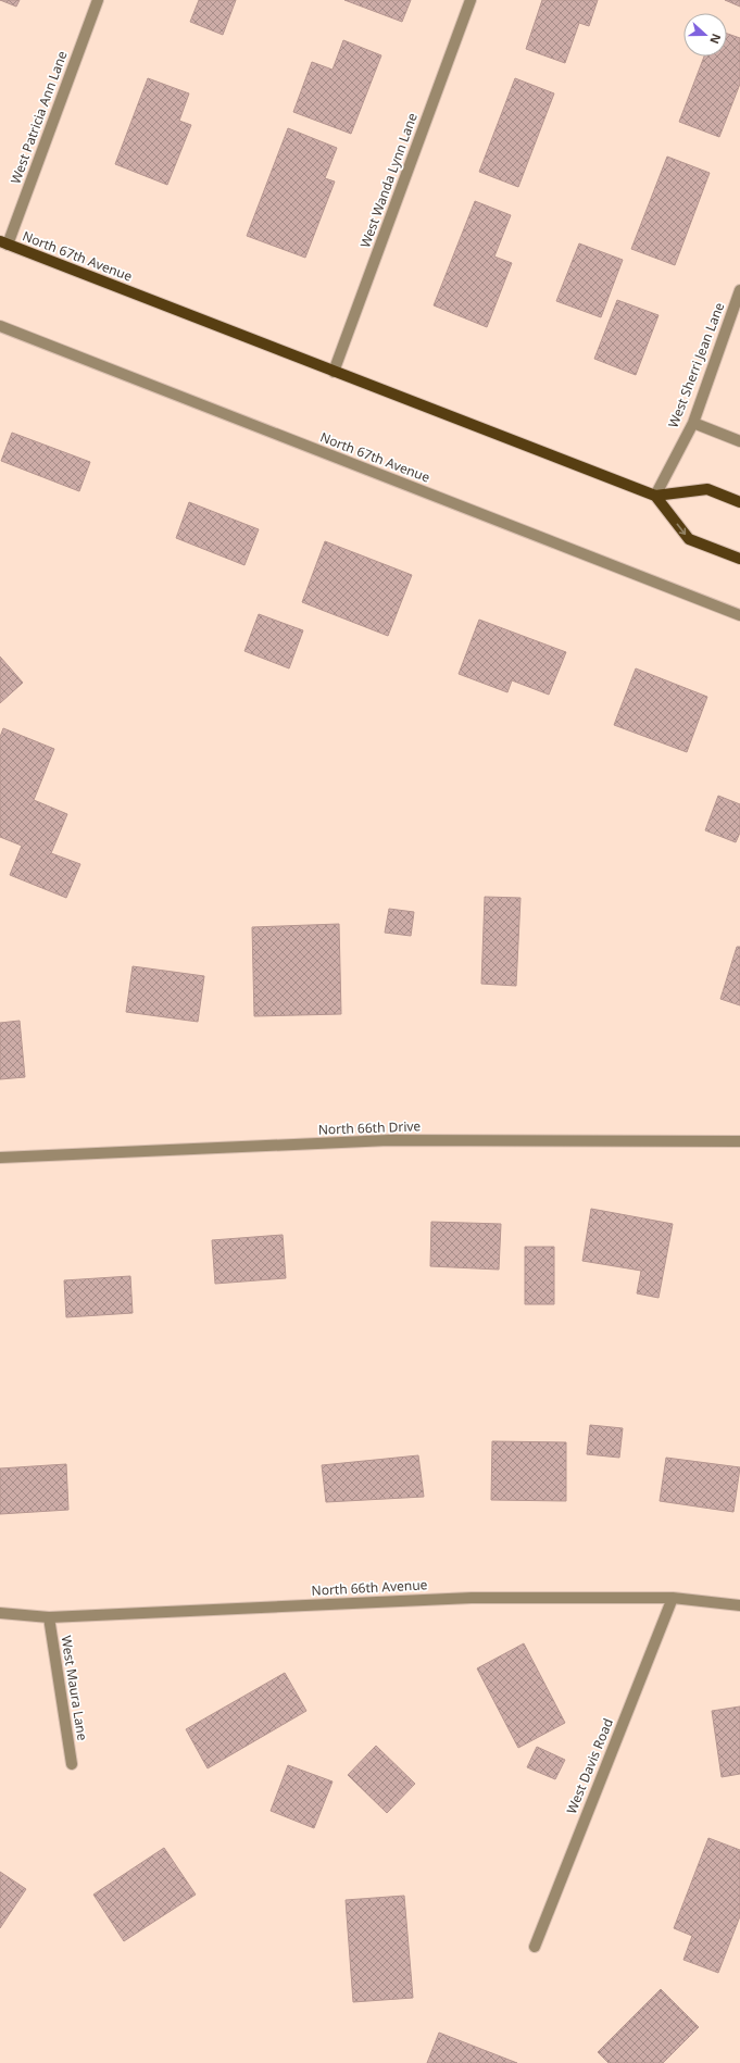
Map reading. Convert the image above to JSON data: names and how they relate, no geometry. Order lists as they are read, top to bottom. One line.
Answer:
{"streets":{"main road":["North 67th Avenue"],"street":["West Patricia Ann Lane","West Wanda Lynn Lane","West Sherri Jean Lane","North 66th Drive","North 66th Avenue","West Maura Lane","West Davis Road"]},"crossings":[["West Patricia Ann Lane","North 67th Avenue"],["West Wanda Lynn Lane","North 67th Avenue"],["North 67th Avenue","West Sherri Jean Lane"],["North 66th Avenue","West Maura Lane"],["North 66th Avenue","West Davis Road"]],"north":"right"}
